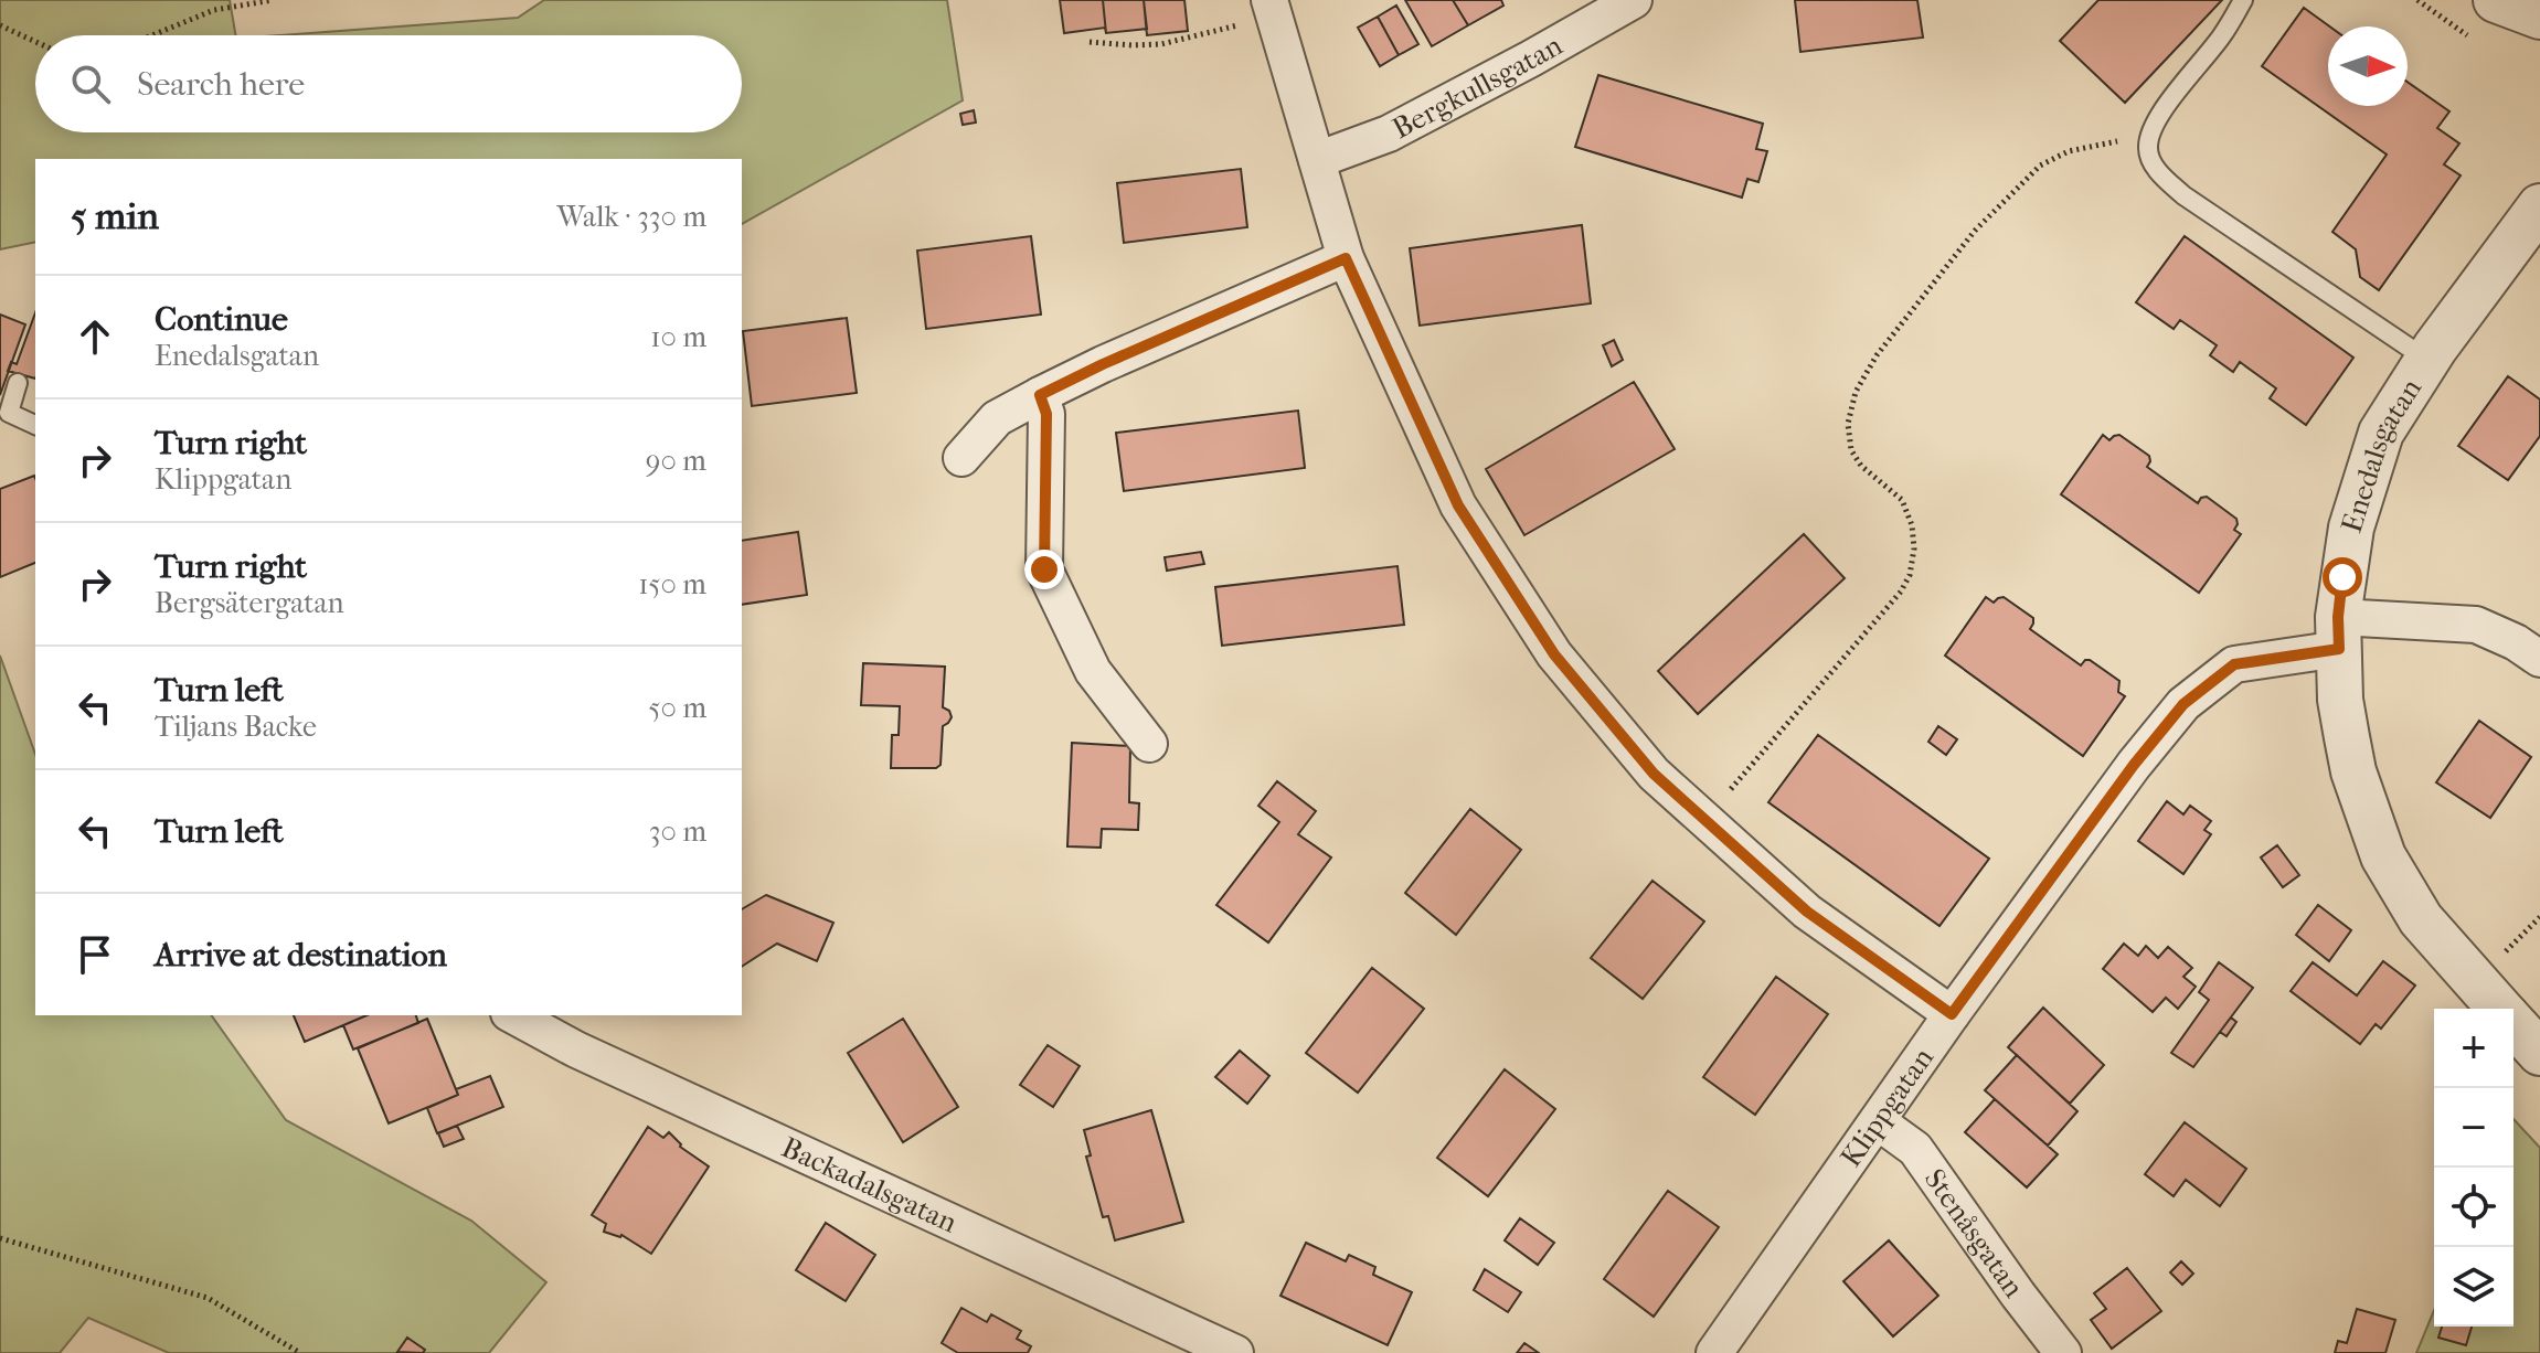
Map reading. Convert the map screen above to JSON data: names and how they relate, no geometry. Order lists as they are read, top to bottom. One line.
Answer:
{"streets":{"street":["Bergkullsgatan","Enedalsgatan","Klippgatan","Backadalsgatan","Stenåsgatan"]},"crossings":[["Enedalsgatan","Klippgatan"],["Klippgatan","Stenåsgatan"]],"north":"right","page":{"search":"Search here","heading":["5 min","Walk · 330 m"],"list":[["Continue","Enedalsgatan","10 m"],["Turn right","Klippgatan","90 m"],["Turn right","Bergsätergatan","150 m"],["Turn left","Tiljans Backe","50 m"],["Turn left","30 m"],"Arrive at destination"],"map_buttons":["+","−"]}}
